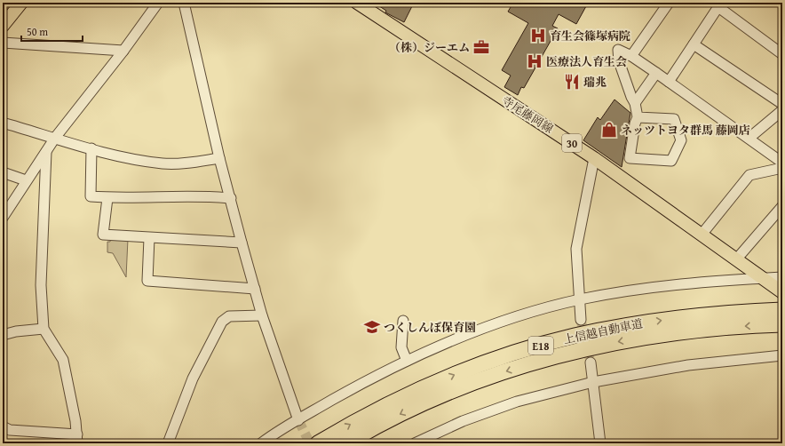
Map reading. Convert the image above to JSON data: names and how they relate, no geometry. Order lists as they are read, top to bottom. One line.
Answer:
{"streets":{"highway":["上信越自動車道","E18"],"main road":["寺尾藤岡線","30"]},"places":{"hospital":["育生会篠塚病院","医療法人育生会"],"office":["（株）ジーエム"],"restaurant":["瑞兆"],"shop":["ネッツトヨタ群馬 藤岡店"],"school or university":["つくしんぼ保育園"]},"scale_bar":"50 m"}
